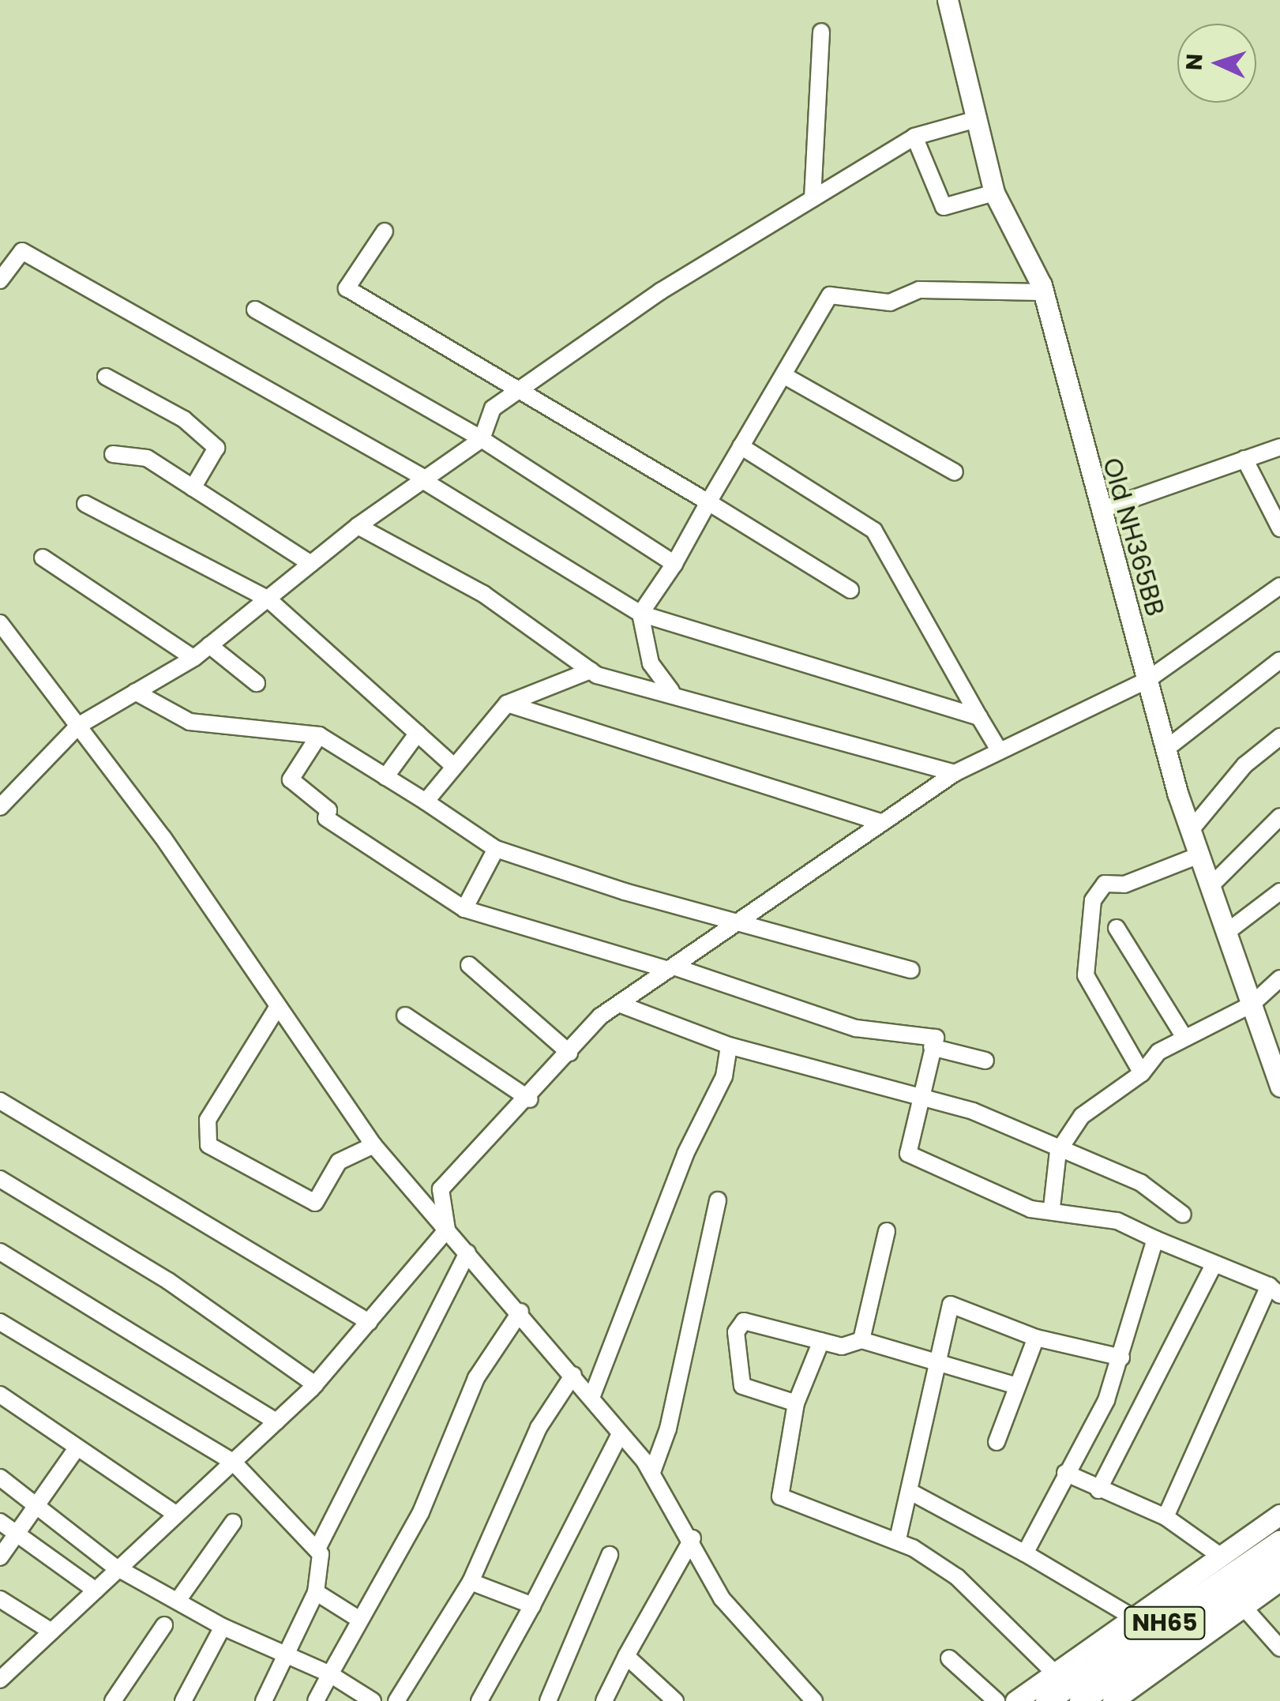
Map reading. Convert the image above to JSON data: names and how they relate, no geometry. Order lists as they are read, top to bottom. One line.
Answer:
{"streets":{"highway":["NH65"],"main road":["Old NH365BB"]},"north":"left"}
